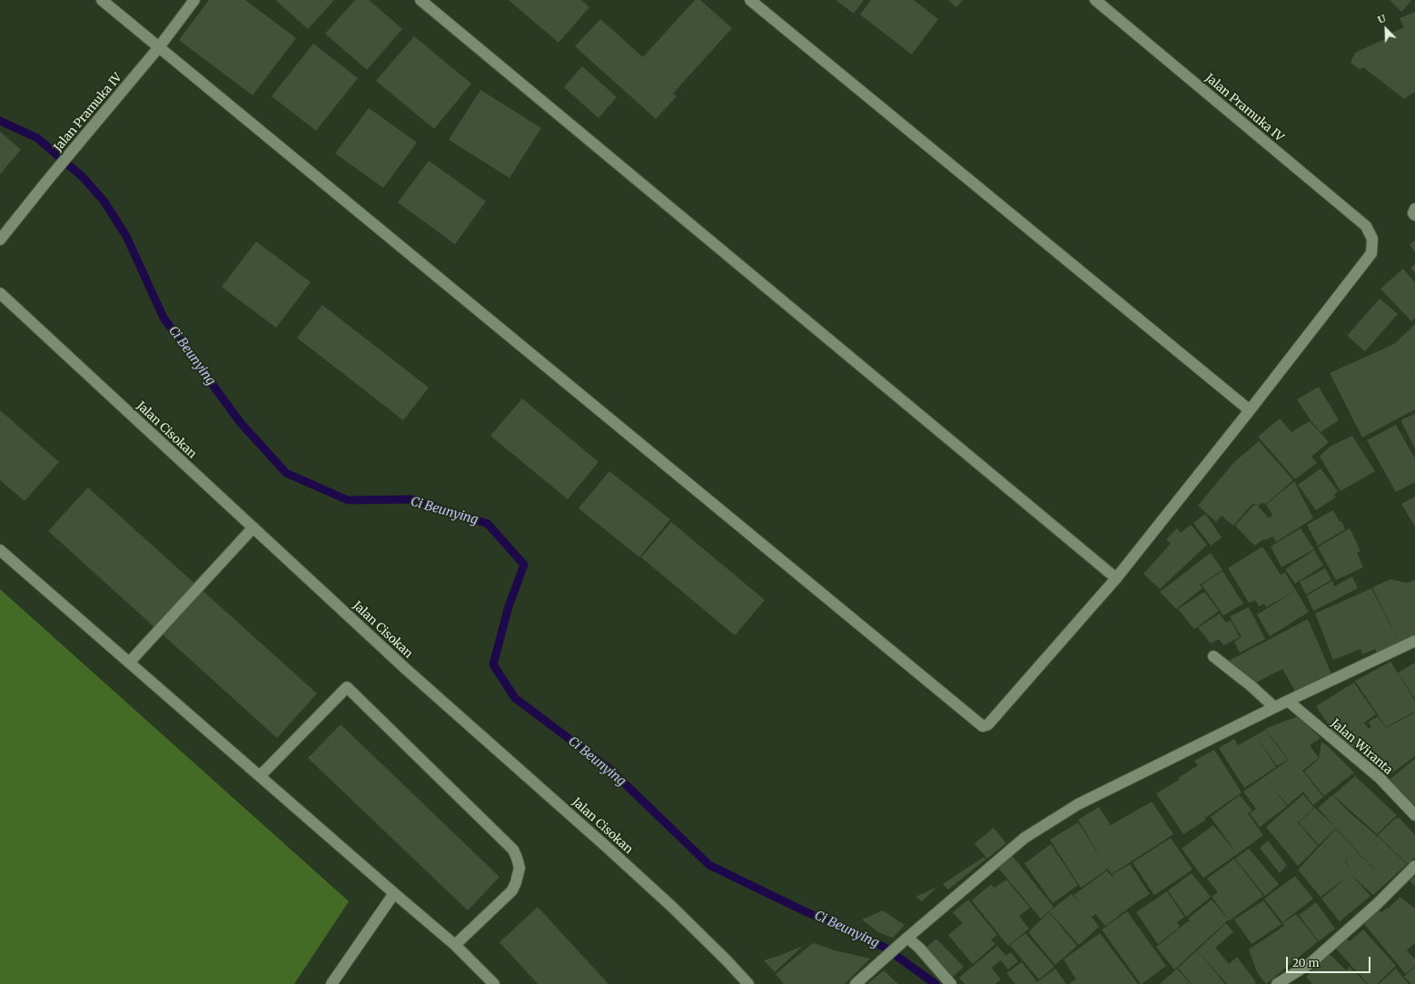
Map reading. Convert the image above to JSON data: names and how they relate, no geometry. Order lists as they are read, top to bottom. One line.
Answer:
{"streets":{"street":["Jalan Pramuka IV","Jalan Cisokan","Jalan Wiranta"]},"water":["Ci Beunying"],"scale_bar":"20 m","north":"top left"}
